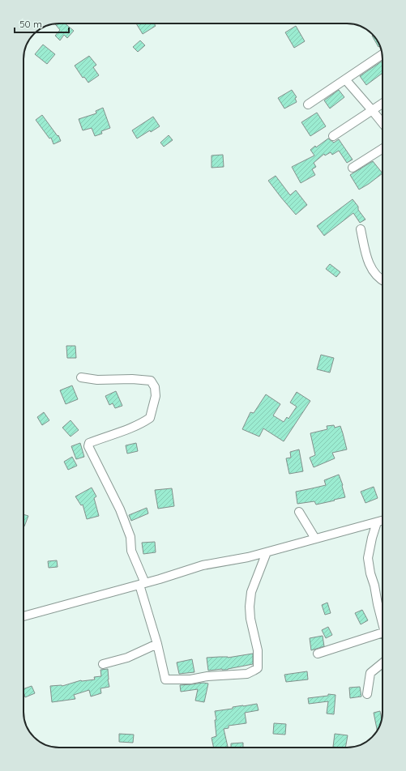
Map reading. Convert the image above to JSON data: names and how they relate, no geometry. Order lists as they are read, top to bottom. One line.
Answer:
{"scale_bar":"50 m"}
